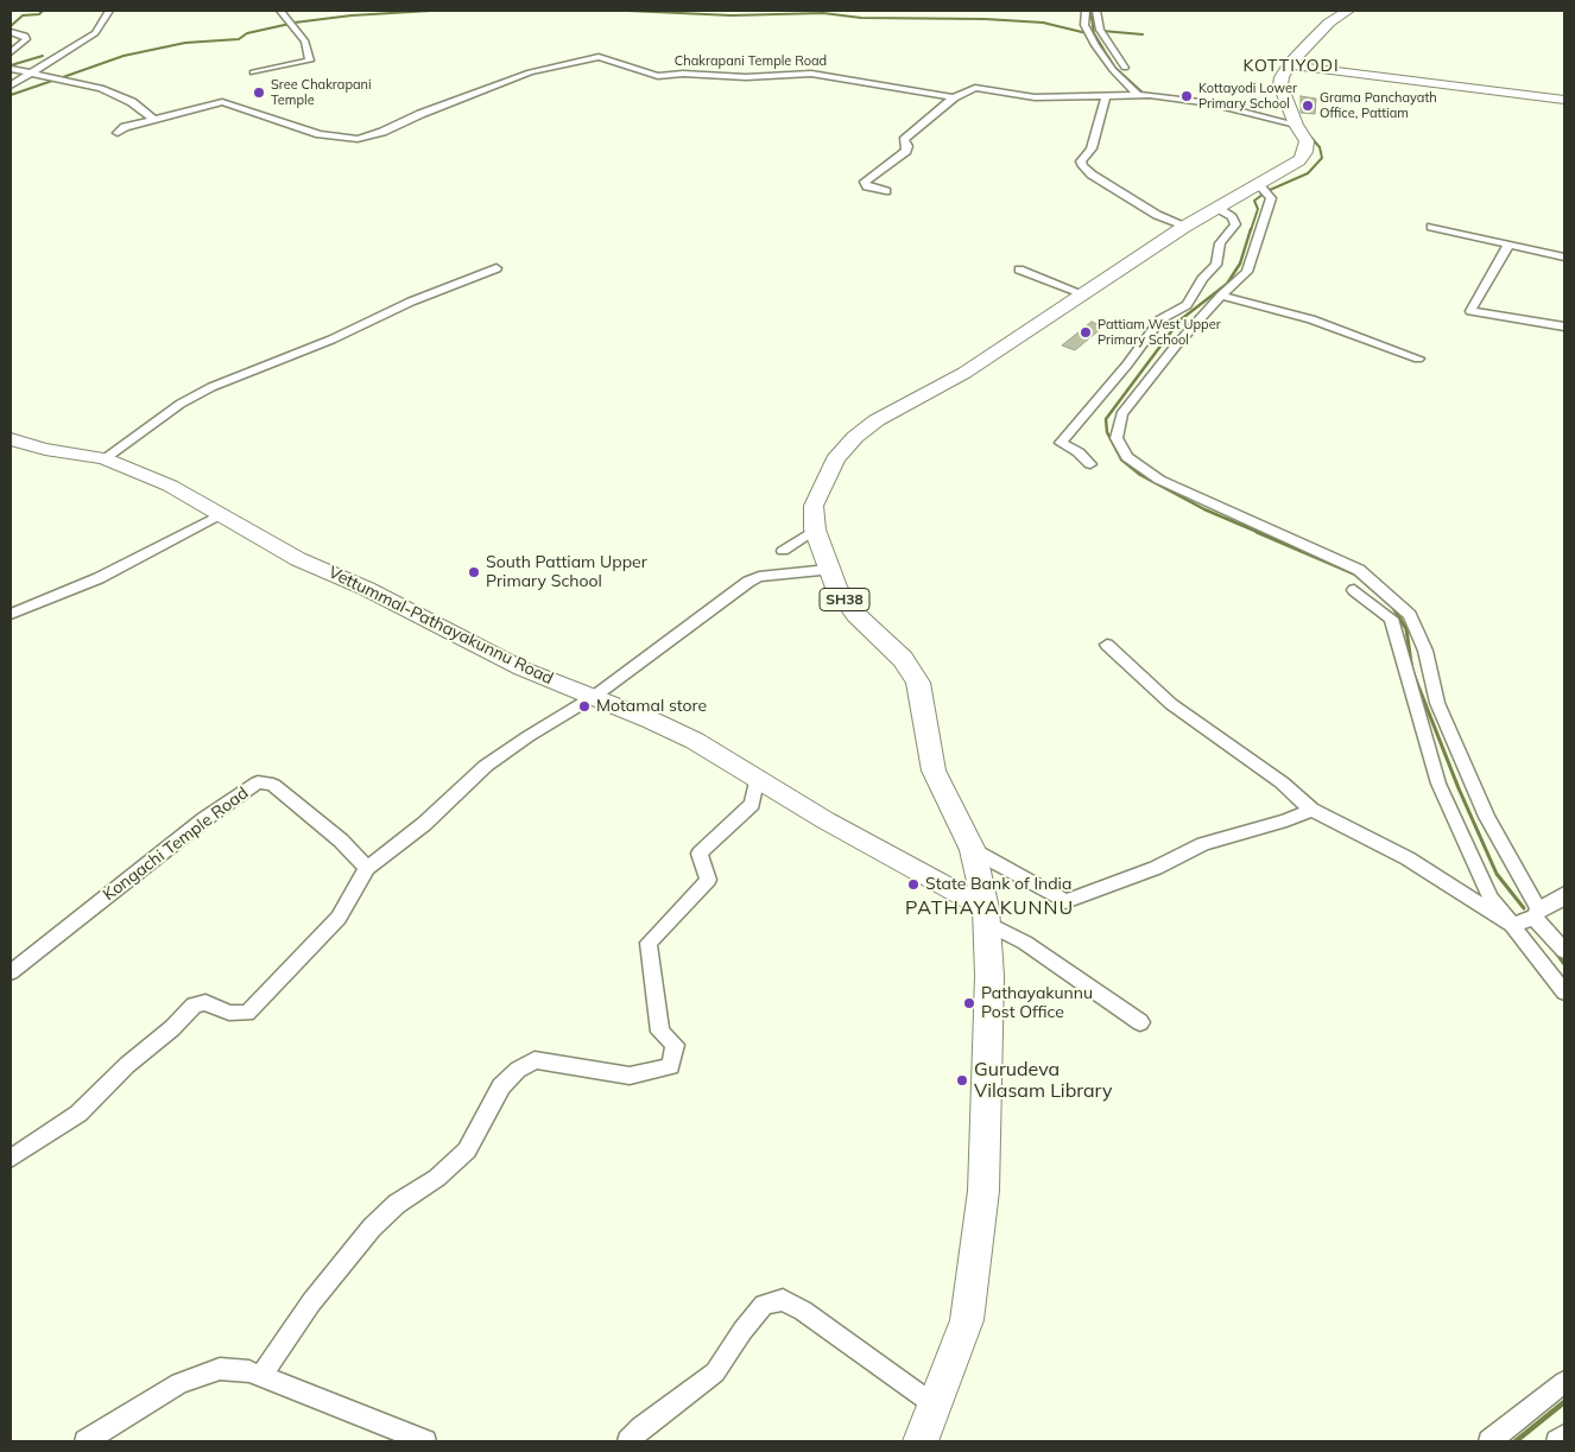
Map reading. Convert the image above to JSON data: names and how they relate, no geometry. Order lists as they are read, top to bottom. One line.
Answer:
{"streets":{"main road":["SH38","Vettummal-Pathayakunnu Road"],"street":["Chakrapani Temple Road","Kongachi Temple Road"]},"crossings":[["Chakrapani Temple Road","SH38"],["SH38","Vettummal-Pathayakunnu Road"]],"districts":["KOTTIYODI","PATHAYAKUNNU"],"places":["Sree Chakrapani Temple","Kottayodi Lower Primary School","Grama Panchayath Office, Pattiam","Pattiam West Upper Primary School","South Pattiam Upper Primary School","Motamal store","State Bank of India","Pathayakunnu Post Office","Gurudeva Vilasam Library"]}
